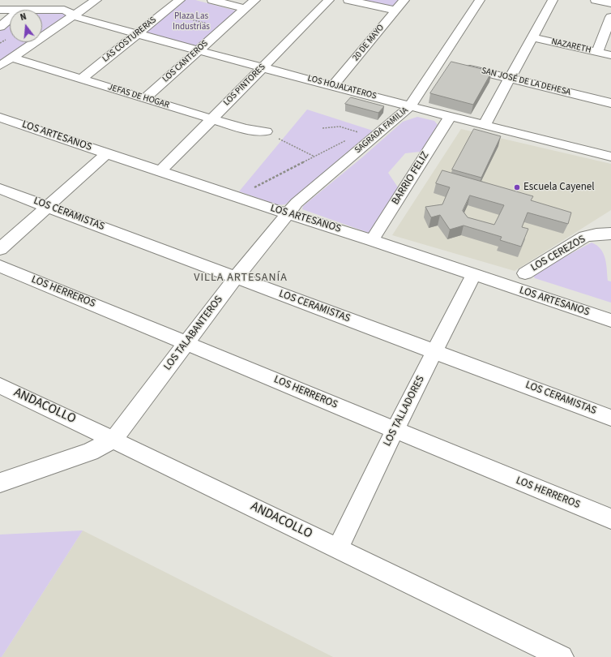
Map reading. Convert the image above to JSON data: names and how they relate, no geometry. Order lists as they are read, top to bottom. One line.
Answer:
{"streets":{"street":["LAS COSTURERAS","20 DE MAYO","NAZARETH","LOS CANTEROS","SAN JOSÉ DE LA DEHESA","LOS PINTORES","LOS HOJALATEROS","JEFAS DE HOGAR","SAGRADA FAMILIA","LOS ARTESANOS","BARRIO FELIZ","LOS CERAMISTAS","LOS CEREZOS","LOS HERREROS","LOS TALABANTEROS","ANDACOLLO","LOS TALLADORES"]},"crossings":[["LAS COSTURERAS","LOS HOJALATEROS"],["LAS COSTURERAS","JEFAS DE HOGAR"],["20 DE MAYO","LOS HOJALATEROS"],["LOS CANTEROS","LOS HOJALATEROS"],["LOS CANTEROS","JEFAS DE HOGAR"],["SAN JOSÉ DE LA DEHESA","SAGRADA FAMILIA"],["LOS PINTORES","LOS HOJALATEROS"],["LOS PINTORES","JEFAS DE HOGAR"],["LOS PINTORES","LOS ARTESANOS"],["LOS HOJALATEROS","SAGRADA FAMILIA"],["LOS HOJALATEROS","BARRIO FELIZ"],["SAGRADA FAMILIA","LOS ARTESANOS"],["SAGRADA FAMILIA","LOS TALABANTEROS"],["LOS ARTESANOS","BARRIO FELIZ"],["LOS ARTESANOS","LOS TALABANTEROS"],["LOS ARTESANOS","LOS TALLADORES"],["LOS CERAMISTAS","LOS TALABANTEROS"],["LOS CERAMISTAS","LOS TALLADORES"],["LOS HERREROS","LOS TALABANTEROS"],["LOS HERREROS","LOS TALLADORES"],["LOS TALABANTEROS","ANDACOLLO"],["ANDACOLLO","LOS TALLADORES"]],"districts":["VILLA ARTESANÍA"],"parks":["Plaza Las Industrias"],"places":["Escuela Cayenel"],"north":"top"}
